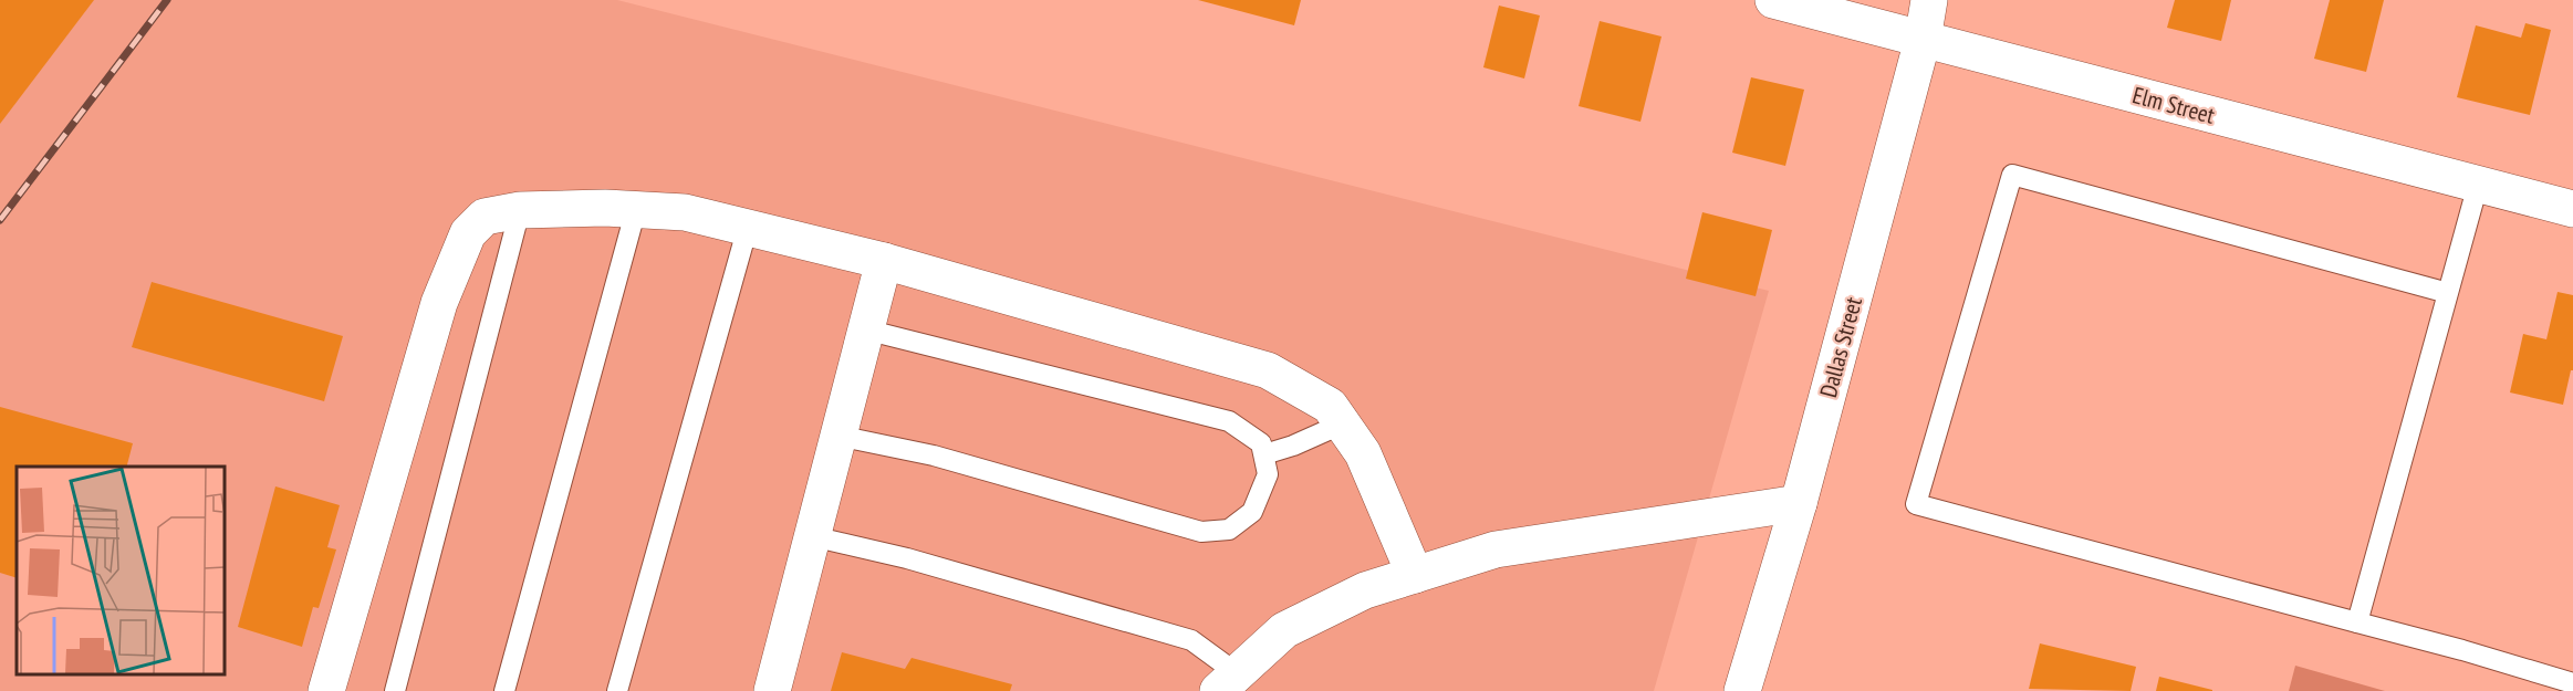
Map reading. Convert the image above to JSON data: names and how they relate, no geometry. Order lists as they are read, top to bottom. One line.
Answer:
{"streets":{"street":["Elm Street","Dallas Street"]},"crossings":[["Elm Street","Dallas Street"]]}
